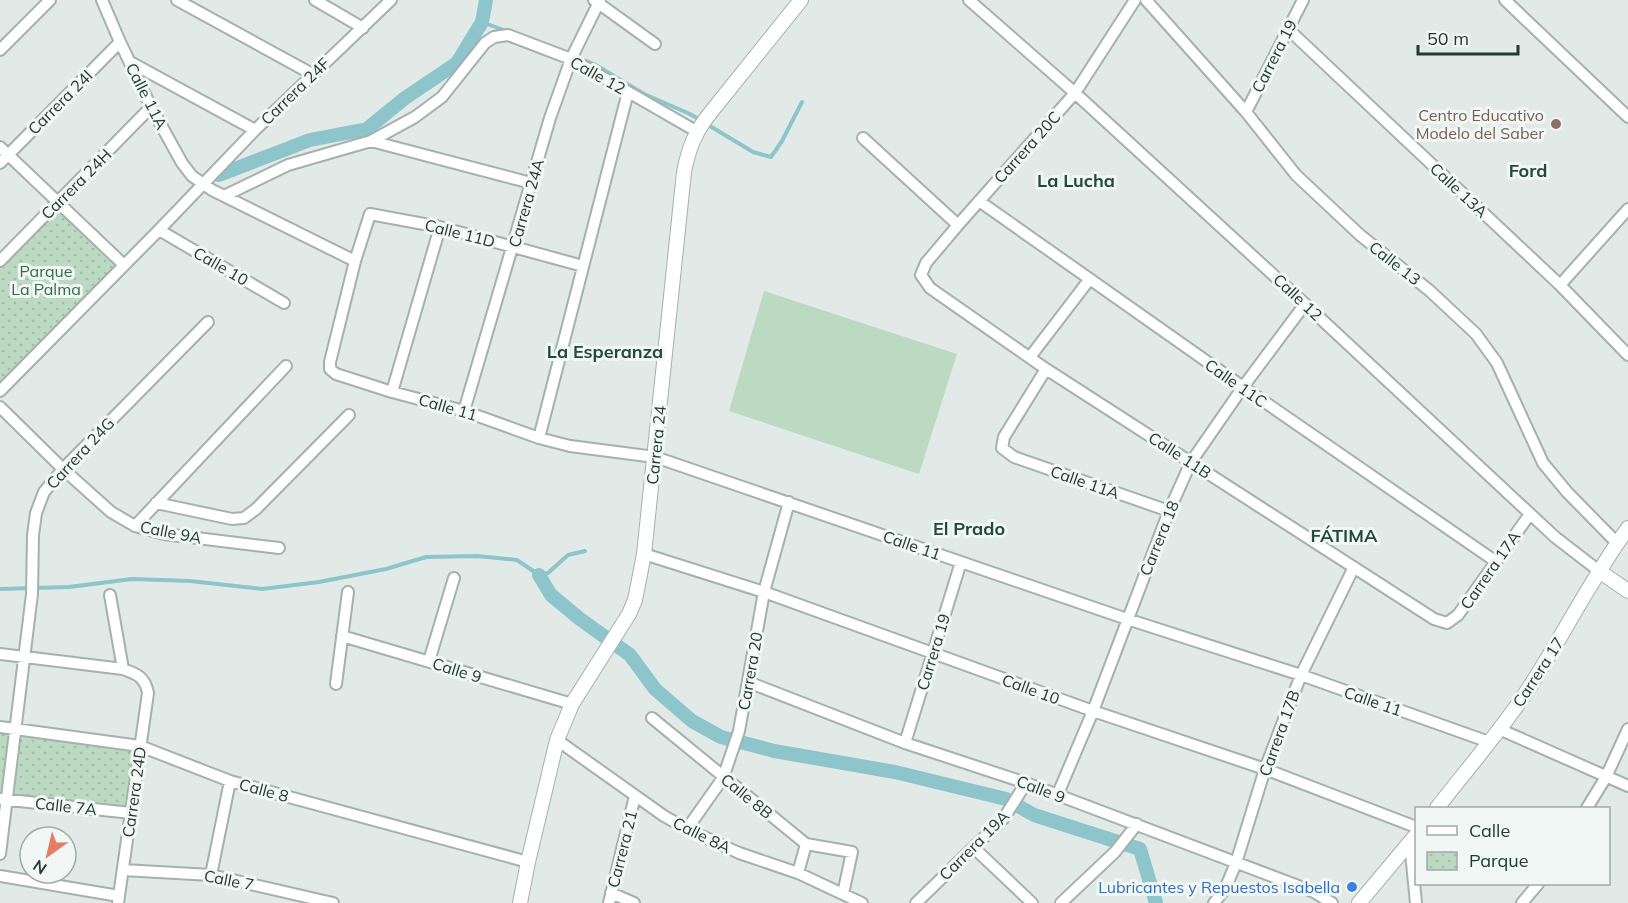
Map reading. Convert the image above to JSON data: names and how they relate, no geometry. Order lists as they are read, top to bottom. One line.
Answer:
{"streets":{"street":["Carrera 19","Calle 12","Carrera 24F","Calle 11A","Carrera 24I","Carrera 20C","Carrera 24H","Calle 13A","Carrera 24A","Calle 11D","Calle 13","Calle 10","Calle 11C","Calle 11","Carrera 24","Carrera 24G","Calle 11B","Calle 9A","Carrera 18","Carrera 17A","Calle 9","Carrera 20","Carrera 17","Carrera 17B","Calle 8","Carrera 24D","Calle 8B","Calle 7A","Calle 8A","Carrera 19A","Carrera 21","Calle 7"]},"crossings":[["Carrera 19","Calle 13A"],["Carrera 19","Calle 13"],["Carrera 19","Calle 10"],["Carrera 19","Calle 11"],["Carrera 19","Calle 9"],["Calle 12","Carrera 20C"],["Calle 12","Carrera 24A"],["Calle 12","Carrera 24"],["Calle 12","Carrera 18"],["Calle 12","Carrera 17A"],["Calle 12","Carrera 17"],["Carrera 24F","Calle 11A"],["Calle 11A","Carrera 24I"],["Calle 11A","Carrera 24H"],["Calle 11A","Calle 11B"],["Calle 11A","Carrera 18"],["Carrera 20C","Calle 11C"],["Carrera 20C","Calle 11B"],["Carrera 24A","Calle 11D"],["Carrera 24A","Calle 11"],["Calle 11D","Calle 11"],["Calle 13","Carrera 17"],["Calle 10","Carrera 24"],["Calle 10","Carrera 18"],["Calle 10","Carrera 20"],["Calle 10","Carrera 17B"],["Calle 11C","Carrera 18"],["Calle 11C","Carrera 17A"],["Calle 11","Carrera 24"],["Calle 11","Carrera 18"],["Calle 11","Carrera 20"],["Calle 11","Carrera 17"],["Calle 11","Carrera 17B"],["Carrera 24","Calle 9"],["Carrera 24","Calle 8"],["Carrera 24","Calle 8A"],["Carrera 24G","Calle 9A"],["Carrera 24G","Calle 8"],["Carrera 24G","Calle 7A"],["Calle 11B","Carrera 18"],["Calle 11B","Carrera 17A"],["Calle 11B","Carrera 17B"],["Carrera 18","Calle 9"],["Calle 9","Carrera 20"],["Calle 9","Carrera 17B"],["Calle 9","Carrera 19A"],["Carrera 20","Calle 8B"],["Carrera 20","Calle 8A"],["Calle 8","Carrera 24D"],["Carrera 24D","Calle 7A"],["Carrera 24D","Calle 7"],["Calle 8B","Calle 8A"],["Calle 8A","Carrera 21"]],"districts":["Ford","La Lucha","La Esperanza","El Prado","FÁTIMA"],"parks":["Parque La Palma"],"places":["Centro Educativo Modelo del Saber","Lubricantes y Repuestos Isabella"],"legend":["Calle","Parque"],"scale_bar":"50 m","north":"bottom left"}
